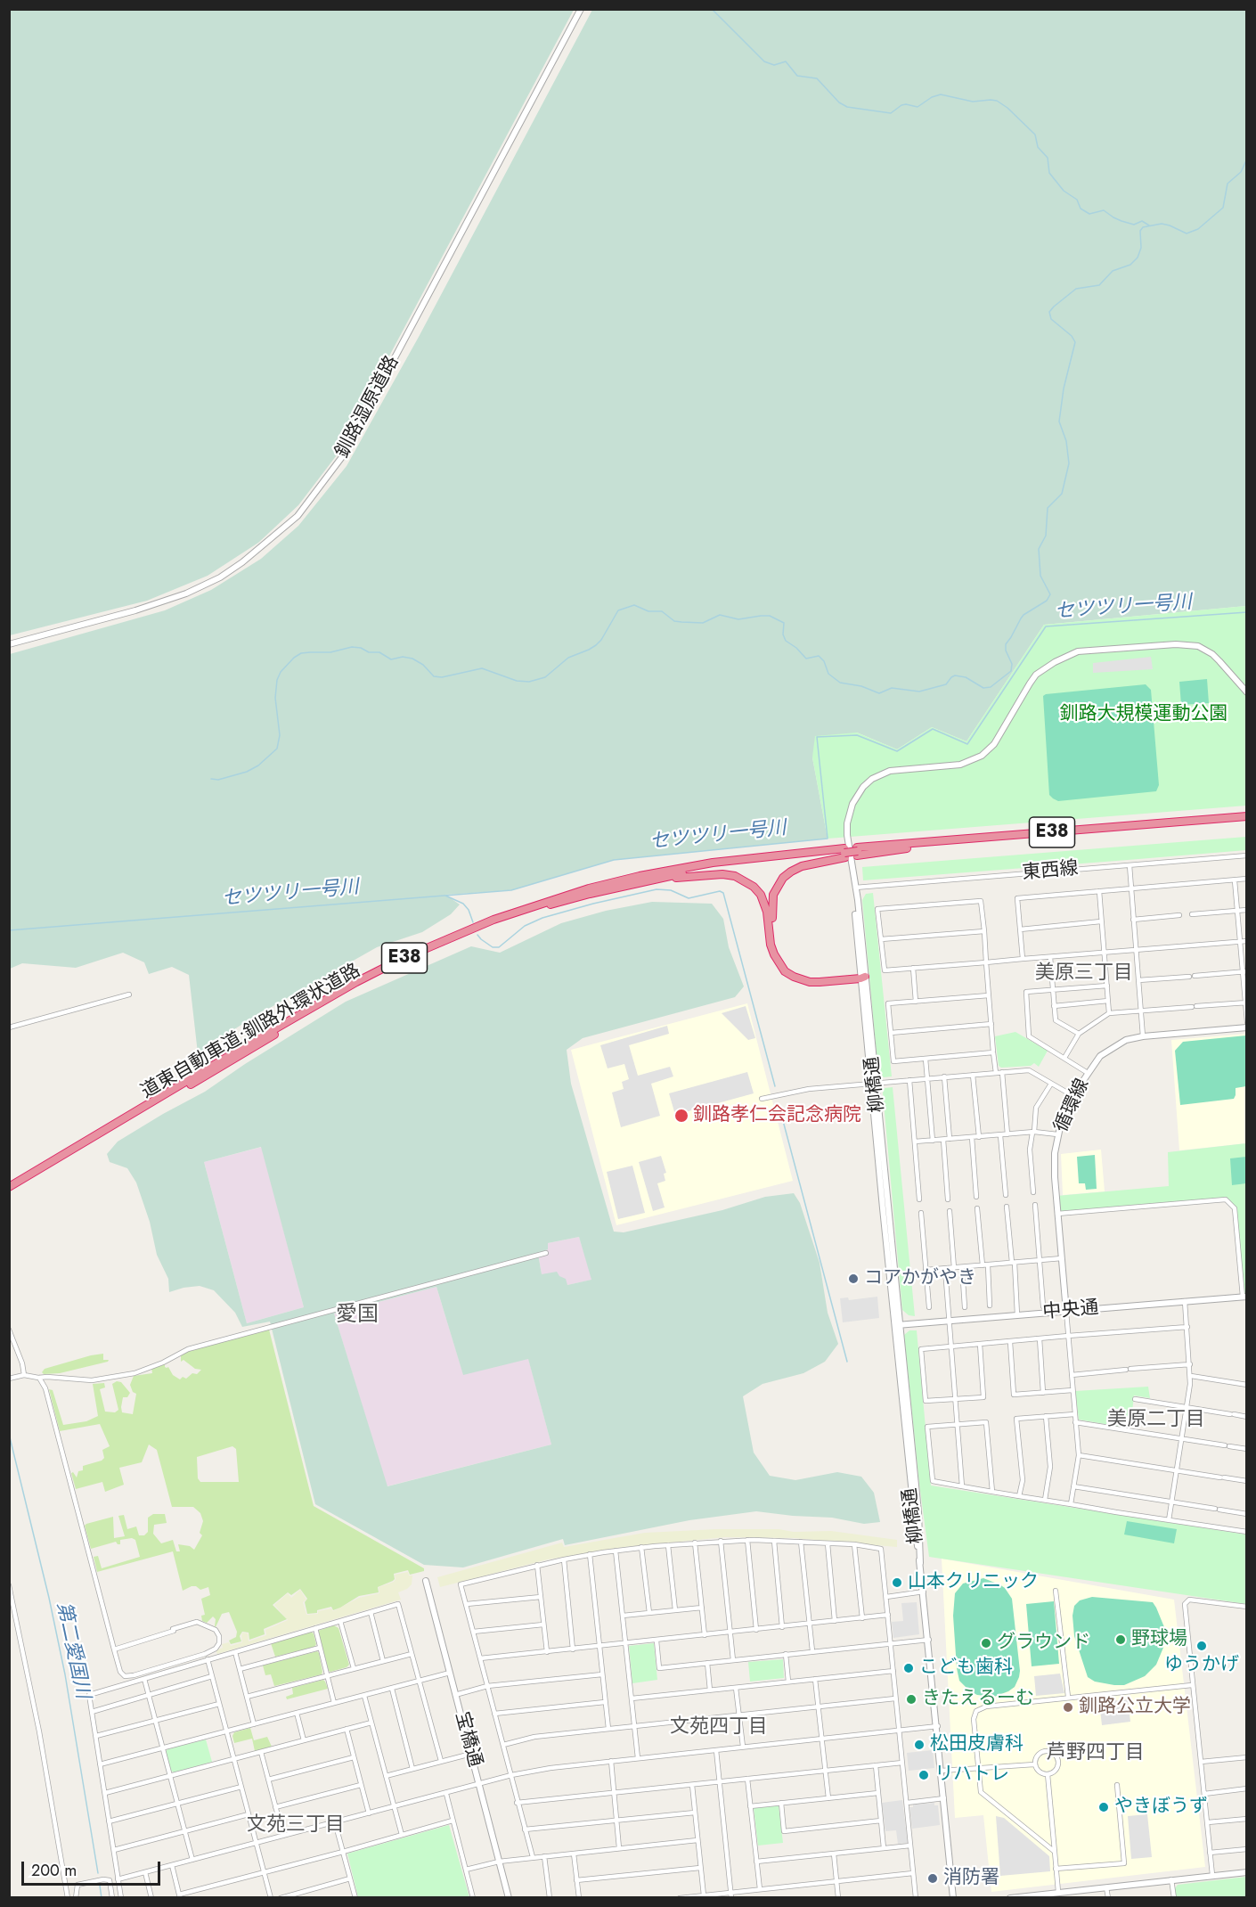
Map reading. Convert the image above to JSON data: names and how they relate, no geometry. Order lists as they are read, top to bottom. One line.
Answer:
{"streets":{"highway":["E38","道東自動車道;釧路外環状道路"],"street":["釧路湿原道路","東西線","柳橋通","循環線","中央通","宝橋通"]},"crossings":[["東西線","柳橋通"],["柳橋通","中央通"],["循環線","中央通"]],"districts":["美原三丁目","愛国","美原二丁目","文苑四丁目","芦野四丁目","文苑三丁目"],"water":["セツツリ一号川","第二愛国川"],"parks":["釧路大規模運動公園"],"places":["釧路孝仁会記念病院","コアかがやき","山本クリニック","野球場","グラウンド","ゆうかげ","こども歯科","きたえるーむ","釧路公立大学","松田皮膚科","リハトレ","やきぼうず","消防署"],"scale_bar":"200 m"}
